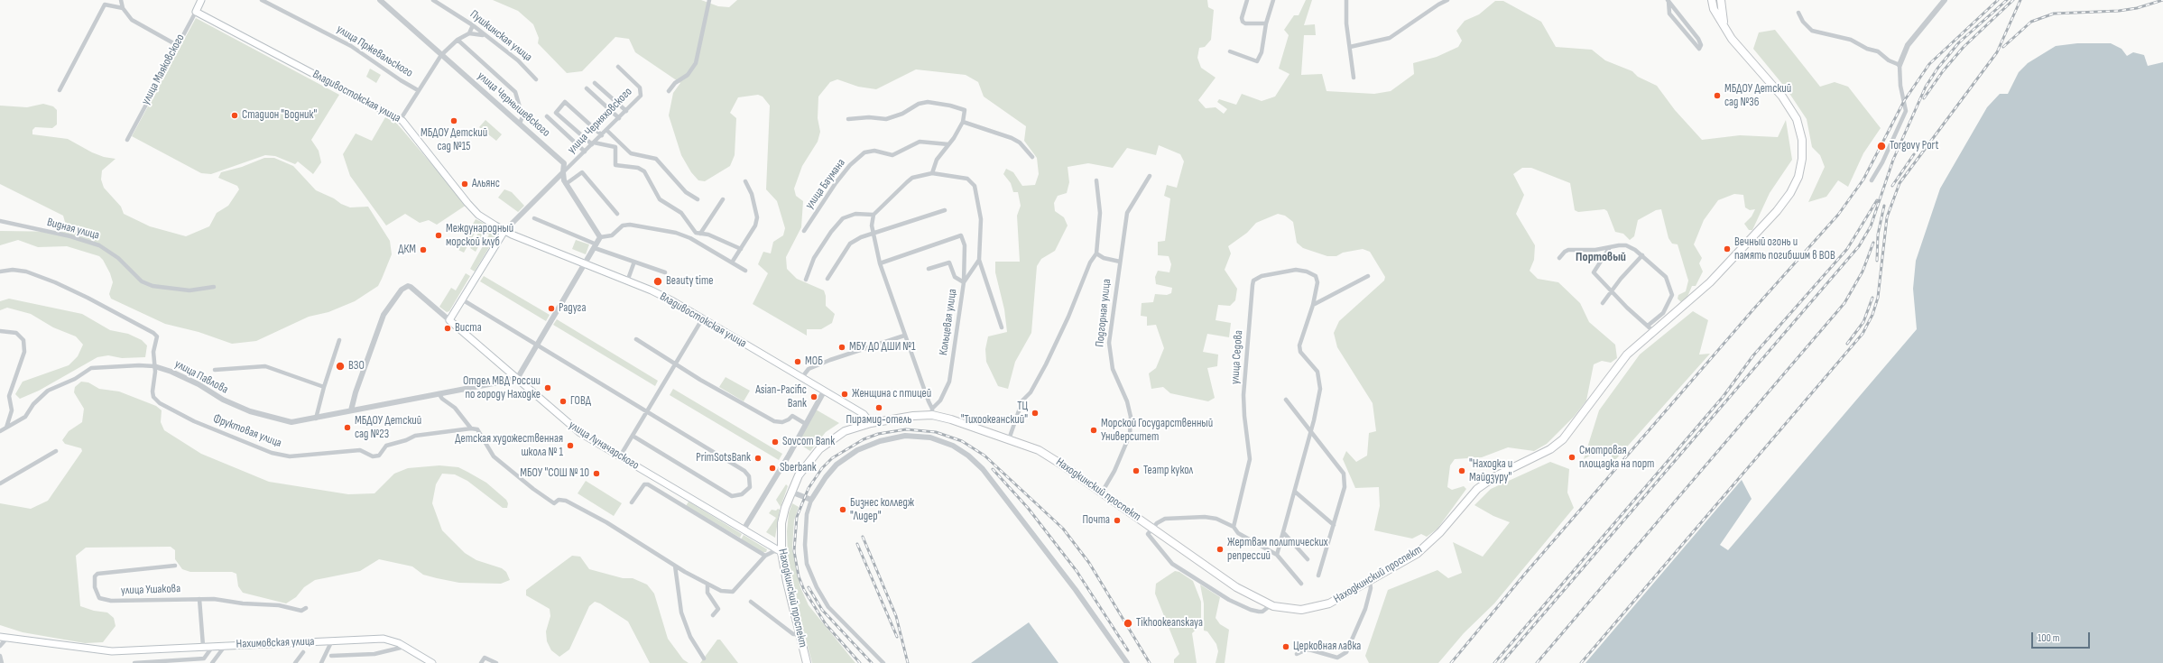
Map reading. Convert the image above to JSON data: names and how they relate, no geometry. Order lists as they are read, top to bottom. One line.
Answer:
{"streets":{"main road":["улица Маяковского","Владивостокская улица","улица Луначарского","Находкинский проспект","Нахимовская улица"],"street":["Пушкинская улица","улица Пржевальского","улица Чернышевского","улица Черняховского","улица Баумана","Видная улица","Подгорная улица","Кольцевая улица","улица Седова","улица Павлова","Фруктовая улица","улица Ушакова"]},"crossings":[["улица Маяковского","Владивостокская улица"],["Владивостокская улица","Находкинский проспект"],["улица Чернышевского","улица Черняховского"],["Подгорная улица","Находкинский проспект"],["Кольцевая улица","Находкинский проспект"],["улица Павлова","Фруктовая улица"],["улица Павлова","улица Луначарского"],["улица Луначарского","Находкинский проспект"]],"districts":["Портовый"],"places":["МБДОУ Детский сад №36","Стадион \"Водник\"","МБДОУ Детский сад №15","Torgovy Port","Альянс","Международный морской клуб","Вечный огонь и память погибшим в ВОВ","ДКМ","Beauty time","Радуга","Виста","МБУ ДО ДШИ №1","МОБ","ВЗО","Отдел МВД России по городу Находке","Женщина с птицей","Asian-Pacific Bank","ГОВД","Пирамид-отель","ТЦ \"Тихоокеанский\"","МБДОУ Детский сад №23","Морской Государственный Университет","Sovcom Bank","Детская художественная школа № 1","Смотровая площадка на порт","PrimSotsBank","Sberbank","Театр кукол","\"Находка и Майдзуру\"","МБОУ \"СОШ № 10","Бизнес колледж \"Лидер\"","Почта","Жертвам политических репрессий","Tikhookeanskaya","Церковная лавка"],"scale_bar":"100 m"}
